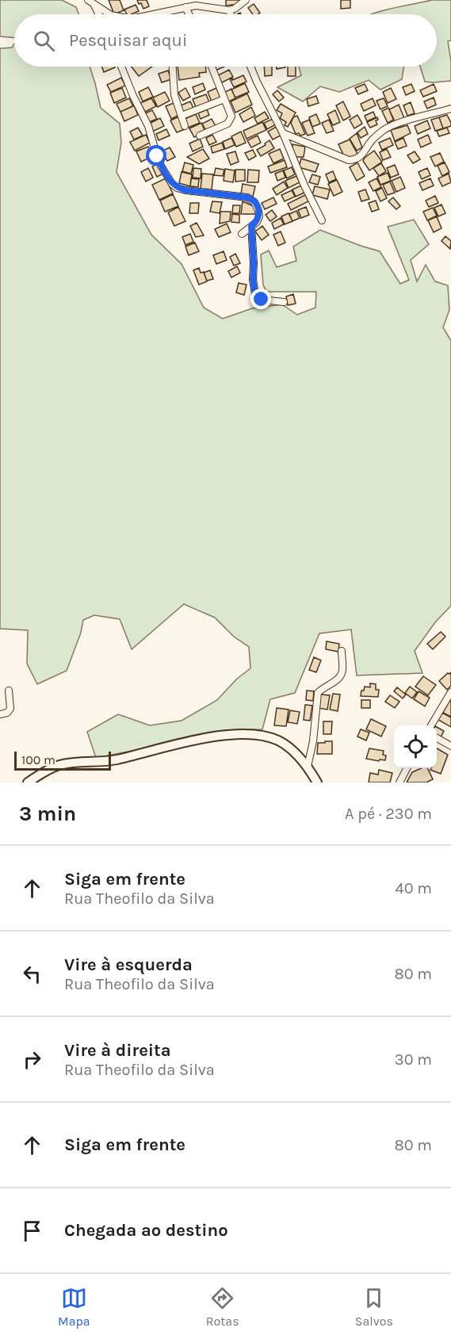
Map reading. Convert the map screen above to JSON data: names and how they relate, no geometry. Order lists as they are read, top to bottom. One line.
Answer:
{"scale_bar":"100 m","page":{"search":"Pesquisar aqui","scale":"100 m","heading":["3 min","A pé · 230 m"],"list":[["Siga em frente","Rua Theofilo da Silva","40 m"],["Vire à esquerda","Rua Theofilo da Silva","80 m"],["Vire à direita","Rua Theofilo da Silva","30 m"],["Siga em frente","80 m"],"Chegada ao destino"],"nav":["Mapa","Rotas","Salvos"]}}
